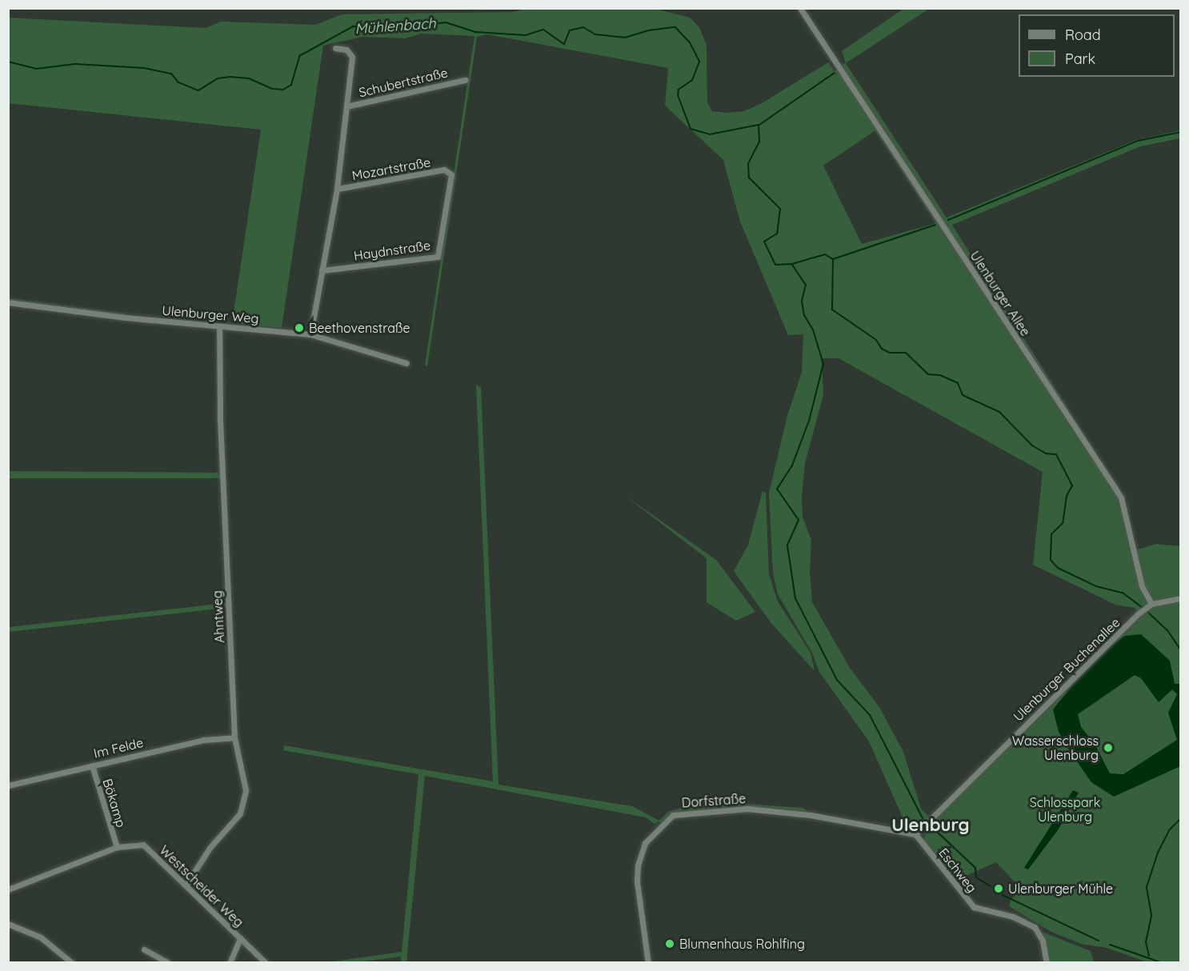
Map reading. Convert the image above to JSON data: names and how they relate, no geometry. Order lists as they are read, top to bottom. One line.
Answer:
{"streets":{"street":["Schubertstraße","Mozartstraße","Haydnstraße","Ulenburger Allee","Ulenburger Weg","Ahntweg","Ulenburger Buchenallee","Im Felde","Dorfstraße","Bökamp","Eschweg","Westscheider Weg"]},"crossings":[["Mozartstraße","Haydnstraße"],["Ulenburger Allee","Ulenburger Buchenallee"],["Ulenburger Weg","Ahntweg"],["Ahntweg","Im Felde"],["Ahntweg","Westscheider Weg"],["Ulenburger Buchenallee","Dorfstraße"],["Ulenburger Buchenallee","Eschweg"],["Im Felde","Bökamp"],["Dorfstraße","Eschweg"],["Bökamp","Westscheider Weg"]],"districts":["Ulenburg"],"water":["Mühlenbach"],"parks":["Schlosspark Ulenburg"],"places":["Beethovenstraße","Wasserschloss Ulenburg","Ulenburger Mühle","Blumenhaus Rohlfing"],"legend":["Road","Park"]}
